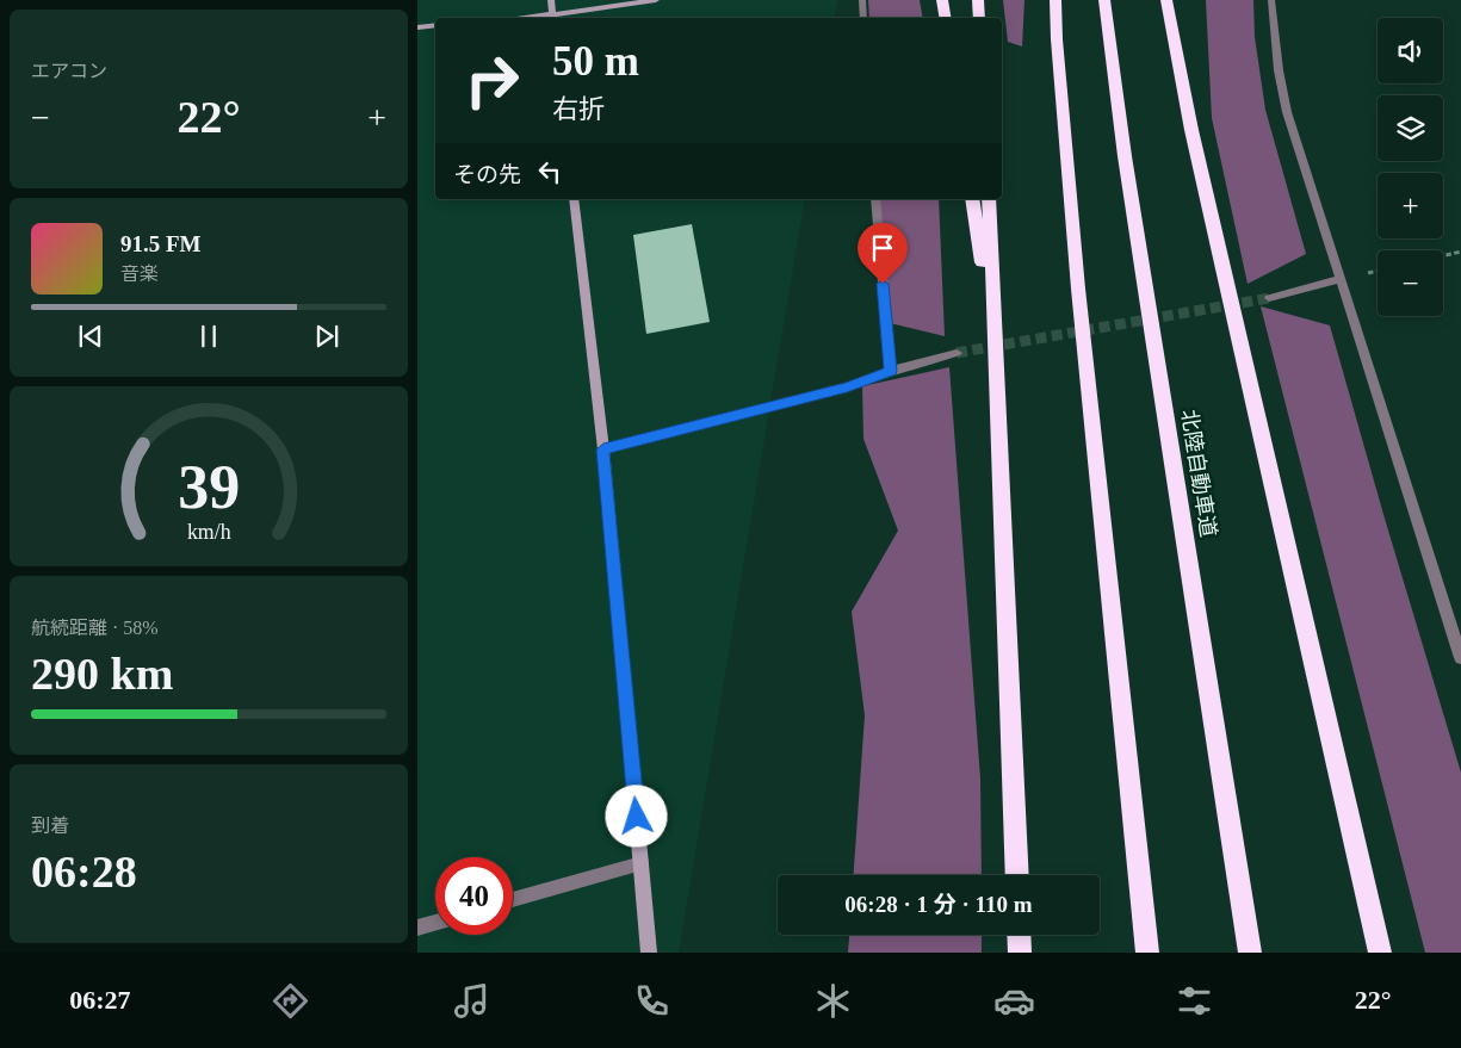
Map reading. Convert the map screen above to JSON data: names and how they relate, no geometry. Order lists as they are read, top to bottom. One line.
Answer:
{"streets":{"highway":["北陸自動車道"]},"page":{"tile":["エアコン",["航続距離 · 58%","290 km"],["到着","06:28"]],"map_buttons":["+","−"],"turn":["50 m","右折"],"heat":["−","22°","+"],"then":"その先","song":["91.5 FM","音楽"],"limit":"40","trip":"06:28 · 1 分 · 110 m","tabs":["06:27","22°"],"gauge":["39","km/h"]}}
